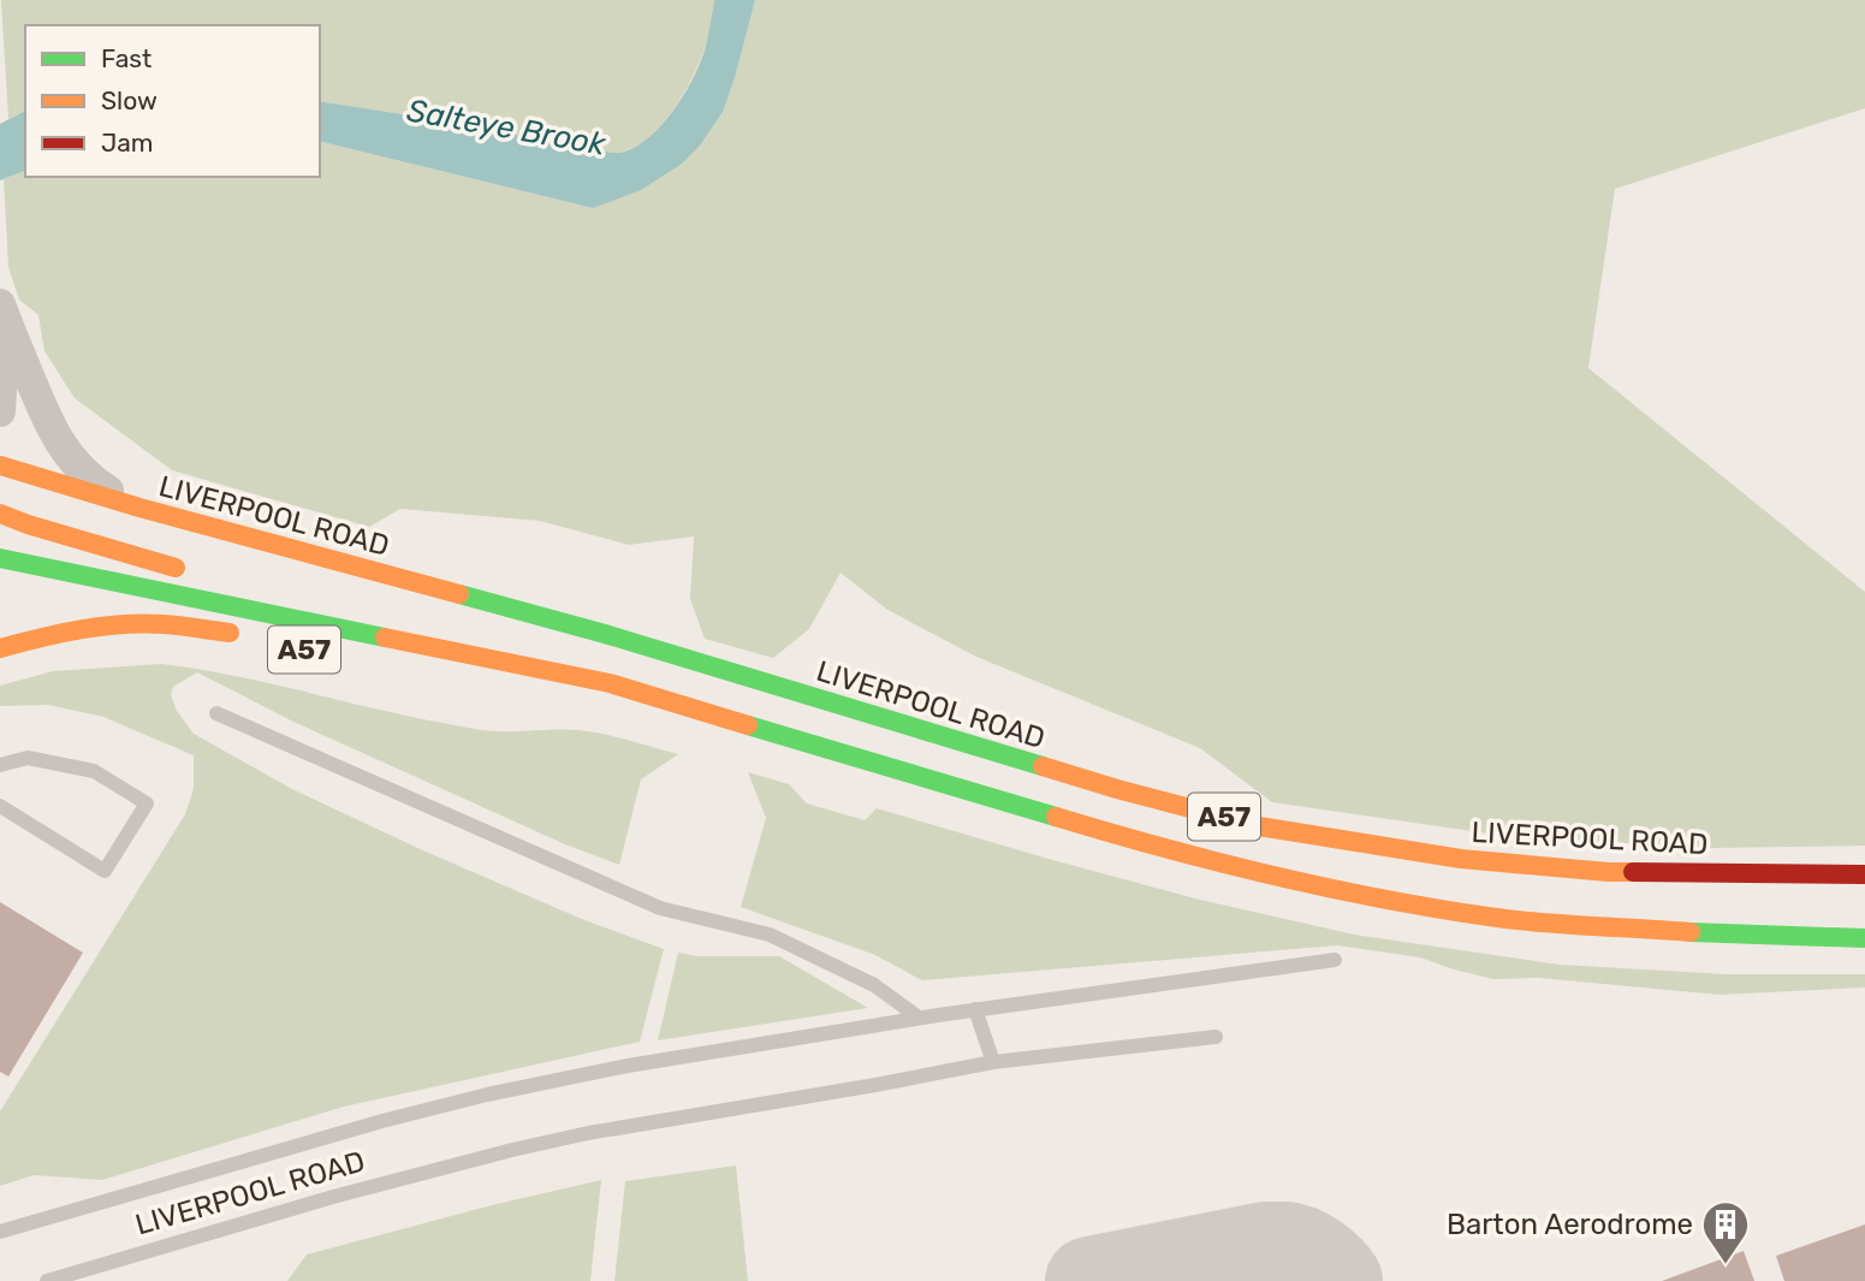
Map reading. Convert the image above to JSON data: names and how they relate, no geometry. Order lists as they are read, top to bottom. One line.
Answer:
{"streets":{"highway":["LIVERPOOL ROAD","A57"]},"water":["Salteye Brook"],"places":{"building":["Barton Aerodrome"]},"legend":["Fast","Slow","Jam"]}
